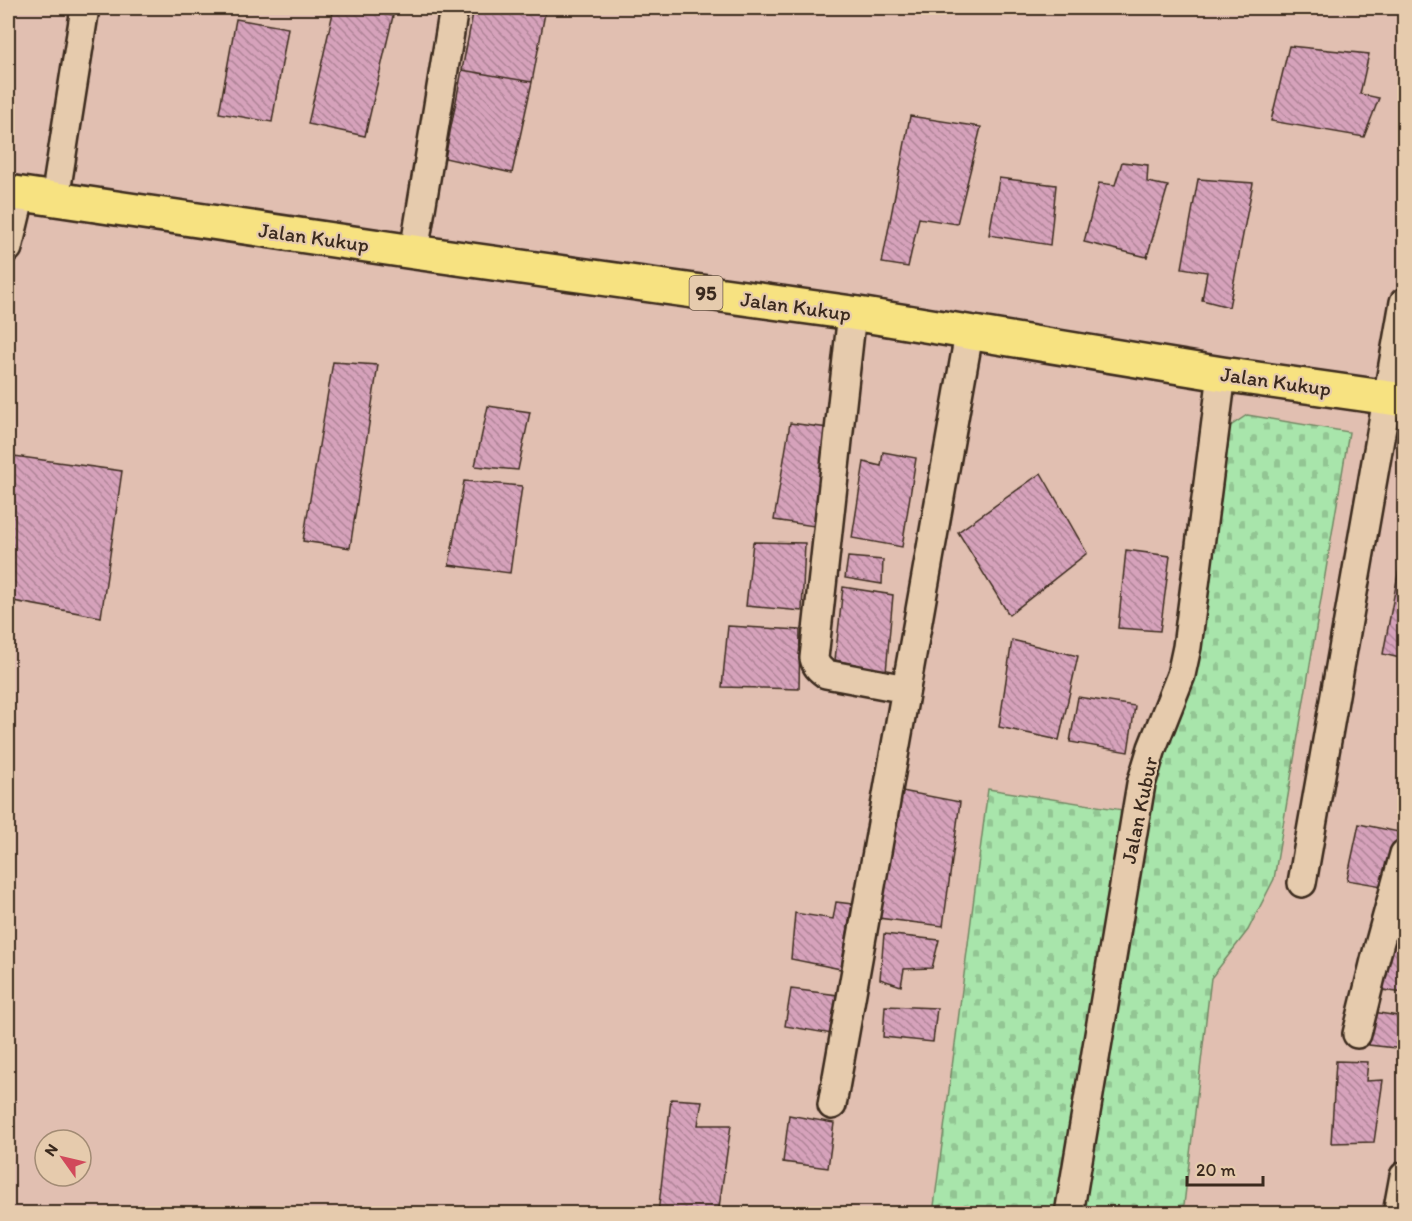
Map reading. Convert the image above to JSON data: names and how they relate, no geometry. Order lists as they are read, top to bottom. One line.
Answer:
{"streets":{"main road":["Jalan Kukup","95"],"street":["Jalan Kubur"]},"crossings":[["Jalan Kukup","Jalan Kubur"]],"scale_bar":"20 m","north":"top left"}
